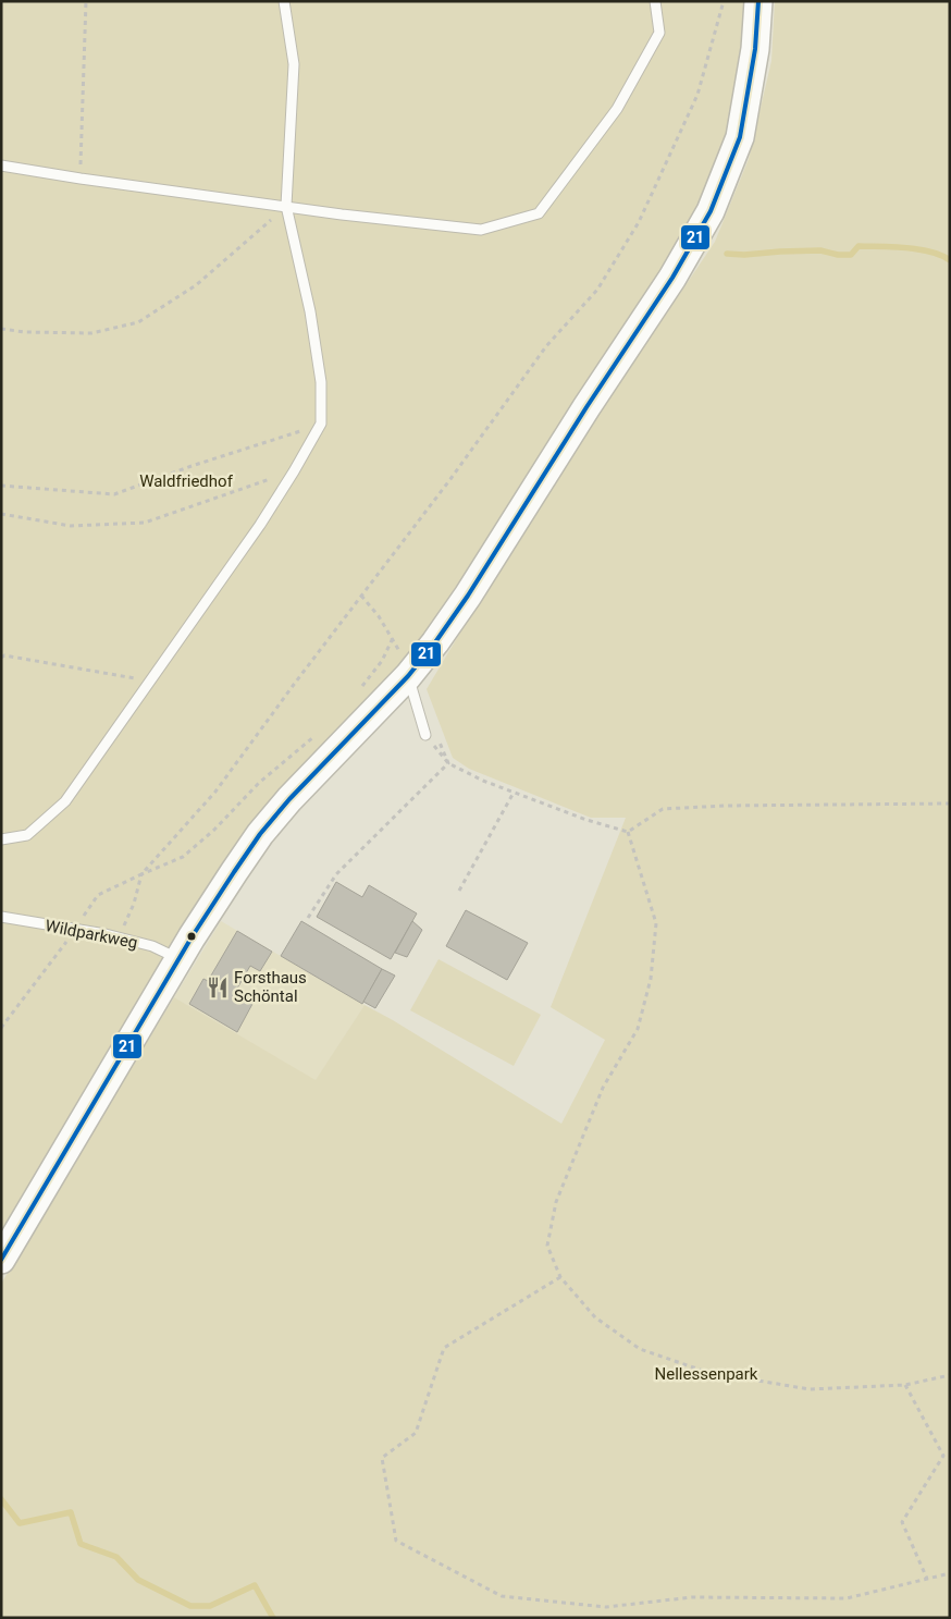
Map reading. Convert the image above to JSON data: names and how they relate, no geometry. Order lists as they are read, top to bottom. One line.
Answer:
{"streets":{"lane":["Wildparkweg"]},"parks":["Waldfriedhof","Nellessenpark"],"places":{"restaurant":["Forsthaus Schöntal"]},"lines":["transit line 21"]}
